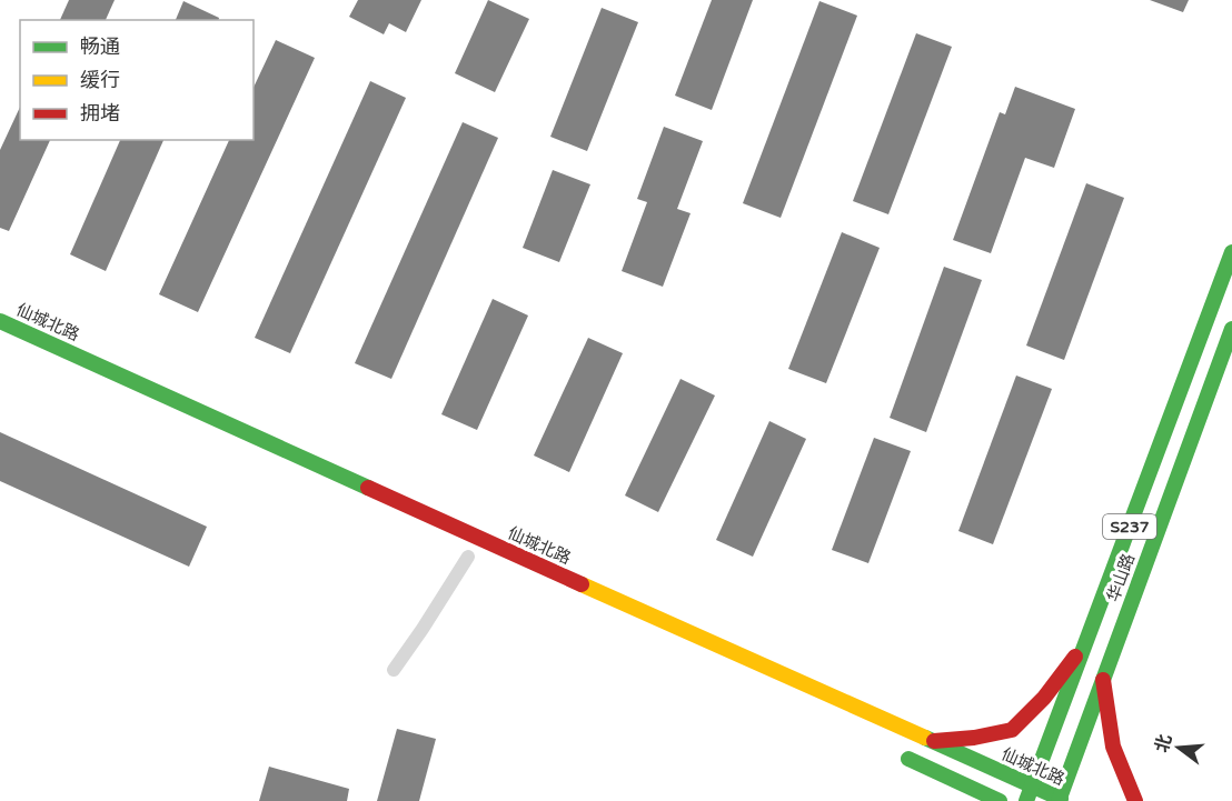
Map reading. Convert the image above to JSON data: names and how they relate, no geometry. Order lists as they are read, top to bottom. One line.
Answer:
{"streets":{"main road":["仙城北路","S237","华山路"]},"crossings":[["仙城北路","S237"],["仙城北路","华山路"]],"legend":["畅通","缓行","拥堵"],"north":"left"}
